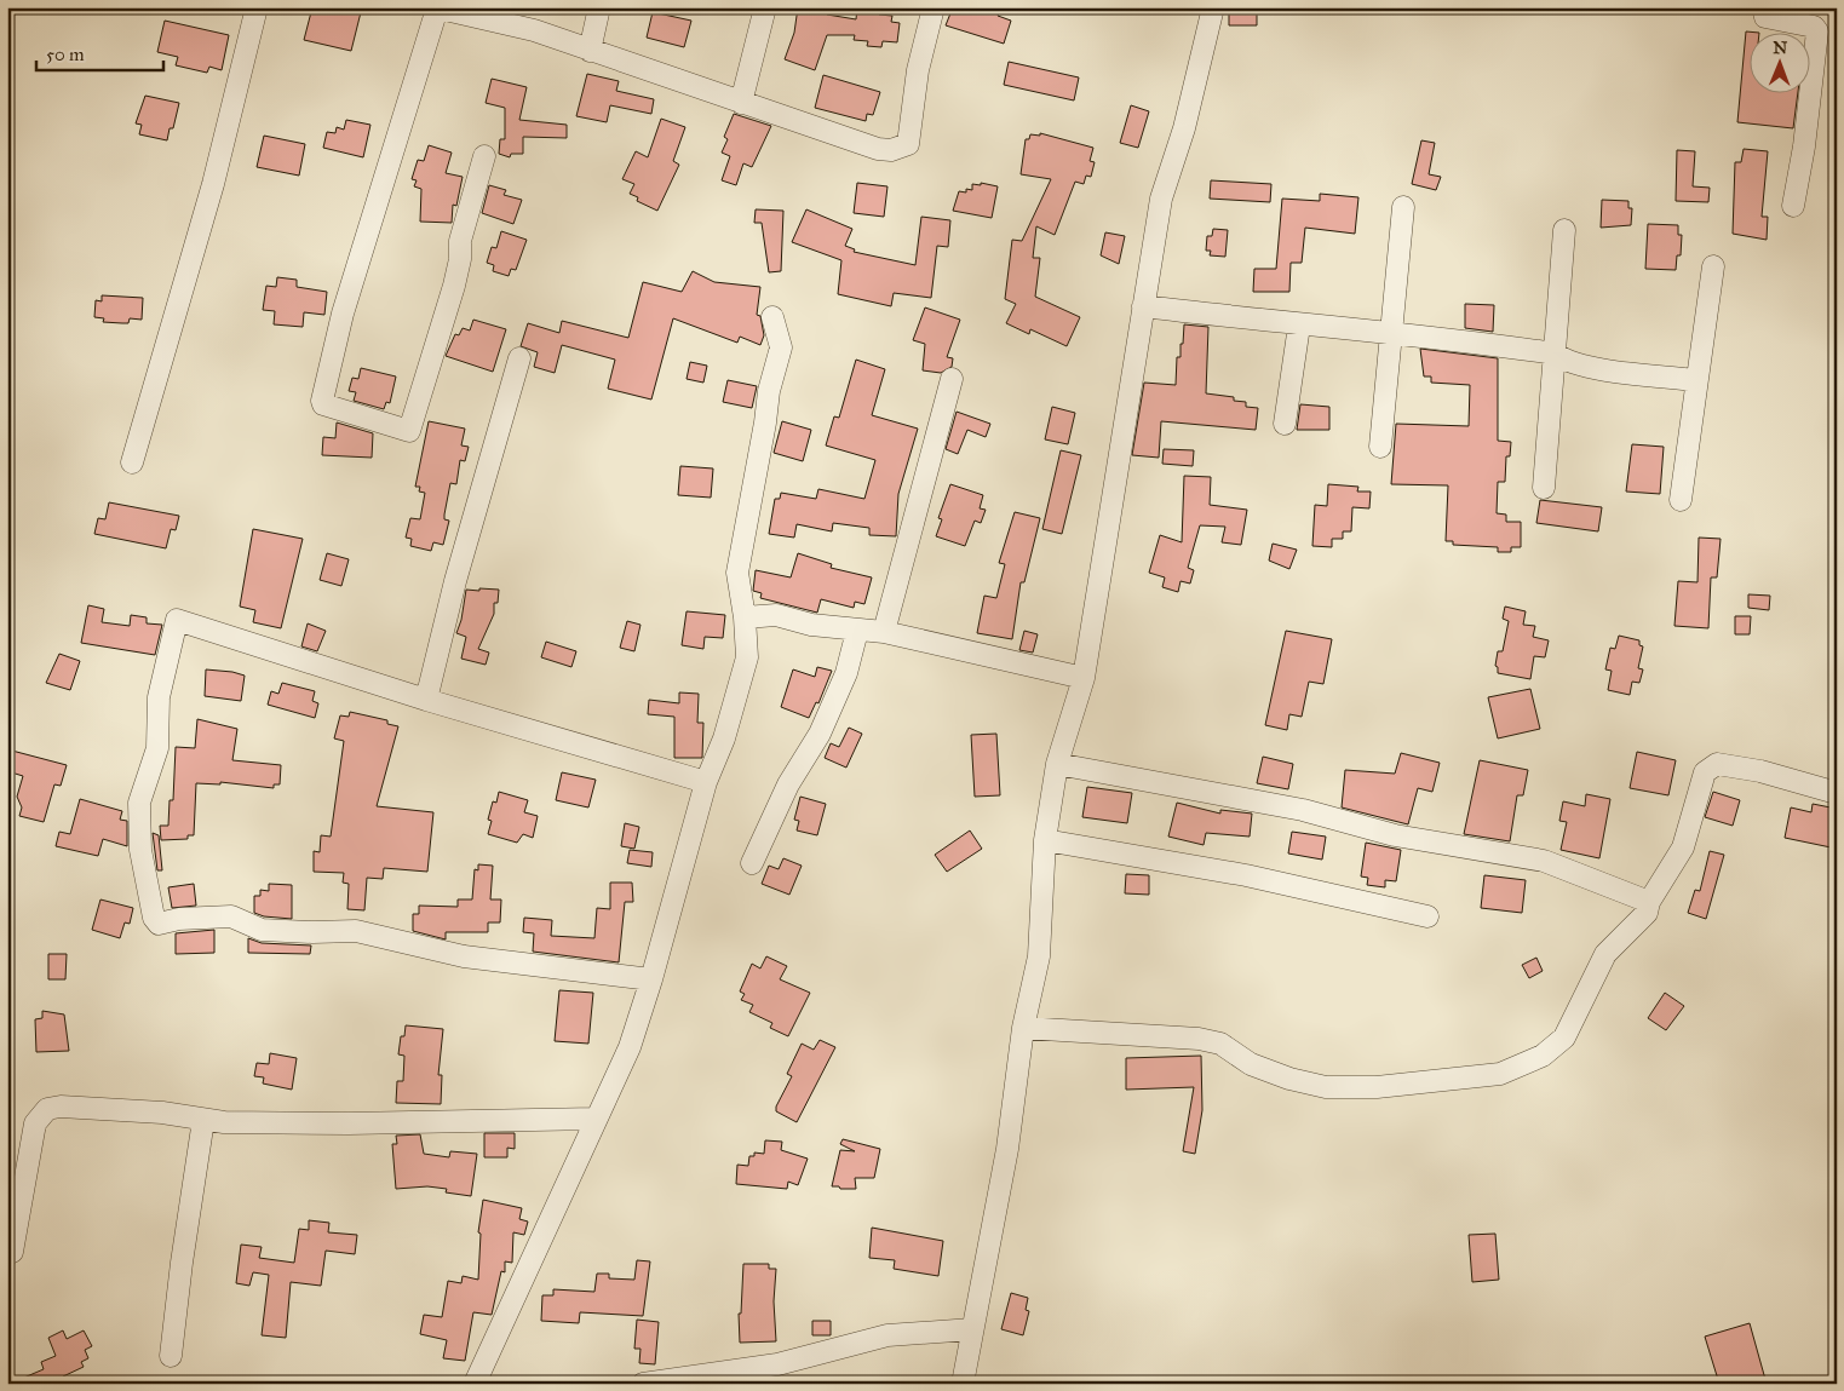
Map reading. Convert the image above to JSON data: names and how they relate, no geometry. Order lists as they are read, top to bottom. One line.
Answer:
{"scale_bar":"50 m","north":"top"}
